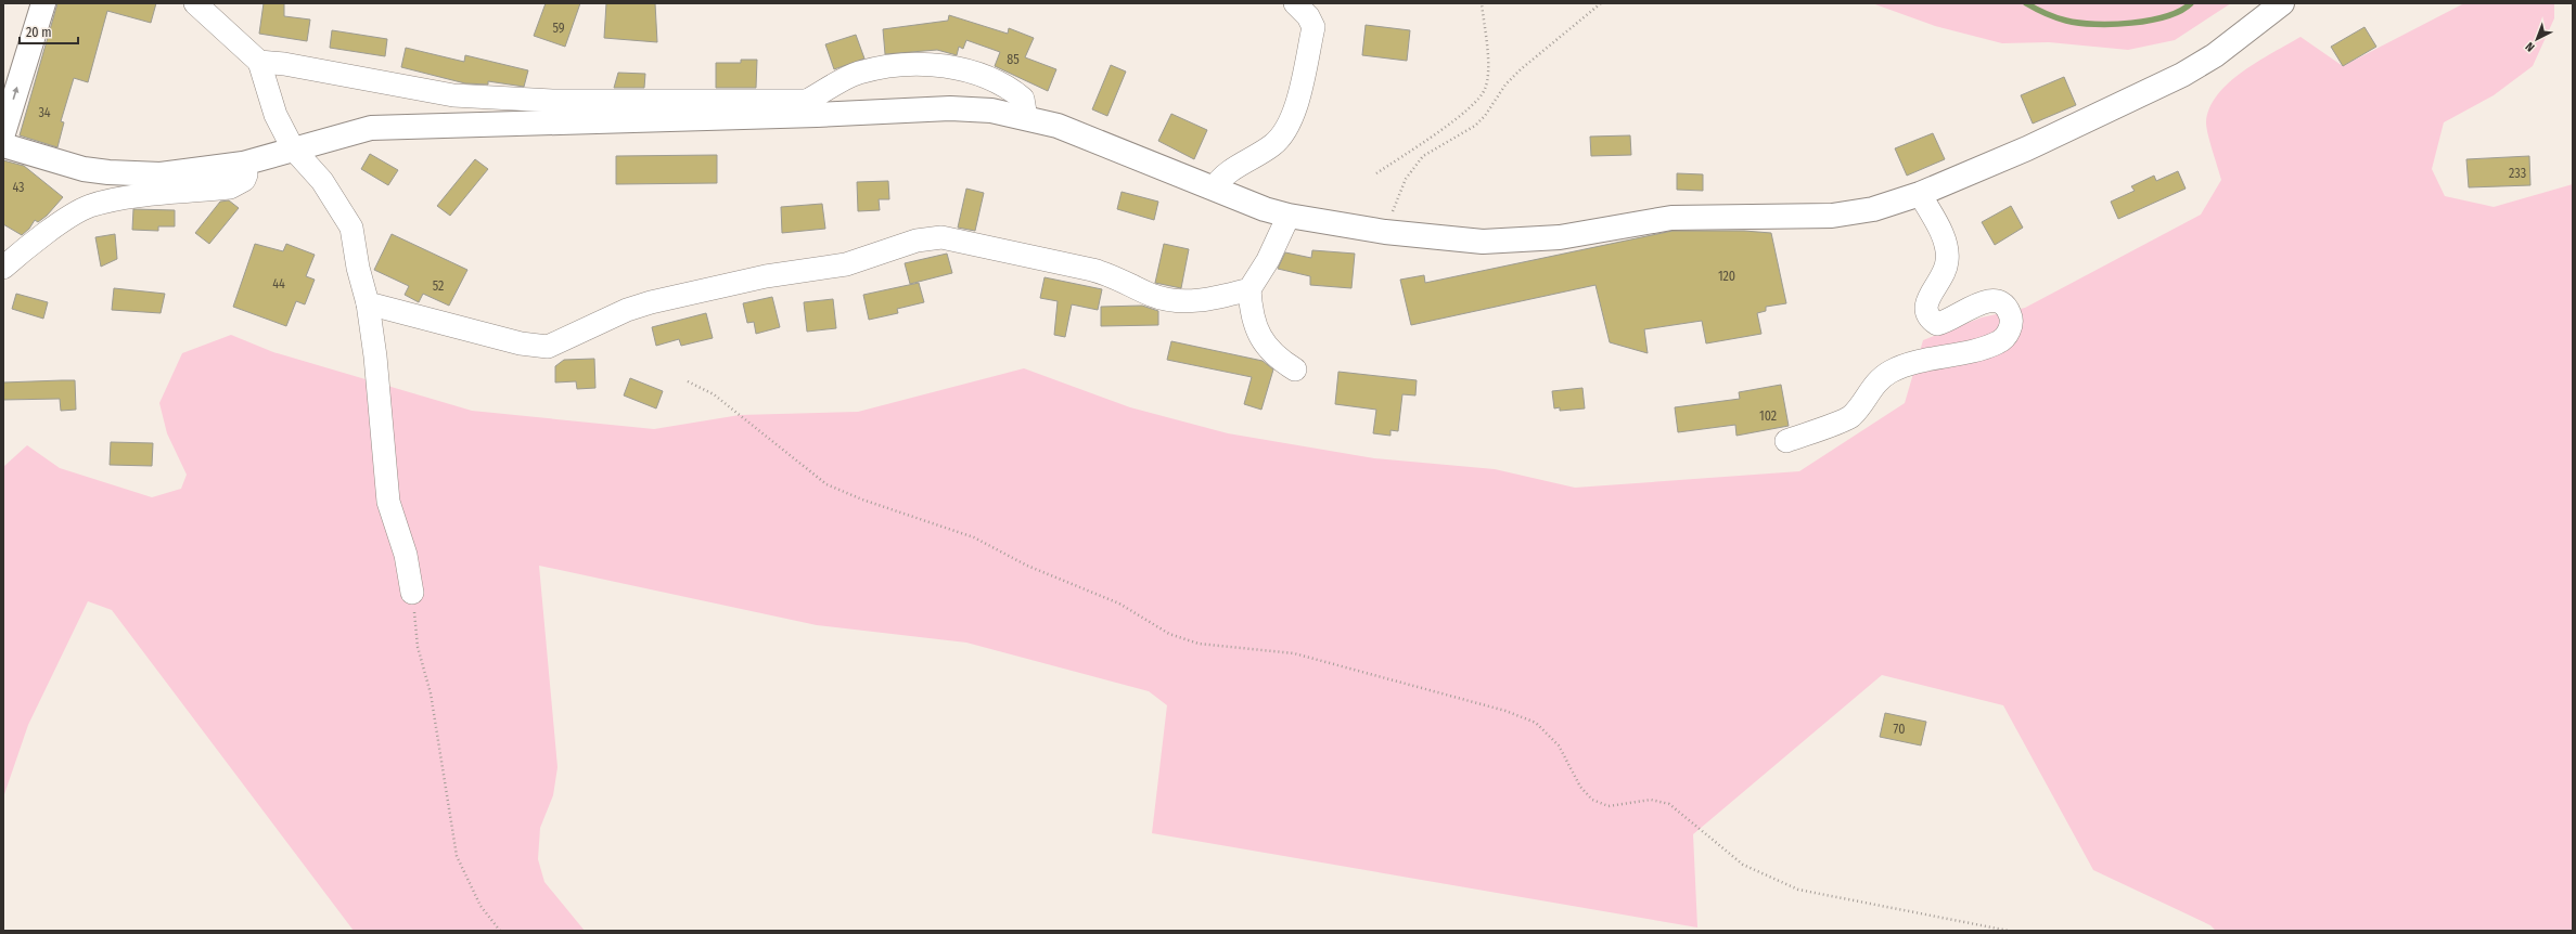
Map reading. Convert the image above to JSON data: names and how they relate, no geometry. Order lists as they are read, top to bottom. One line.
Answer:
{"house_numbers":["59","85","34","233","43","120","44","52","102","70"],"scale_bar":"20 m","north":"bottom left"}
